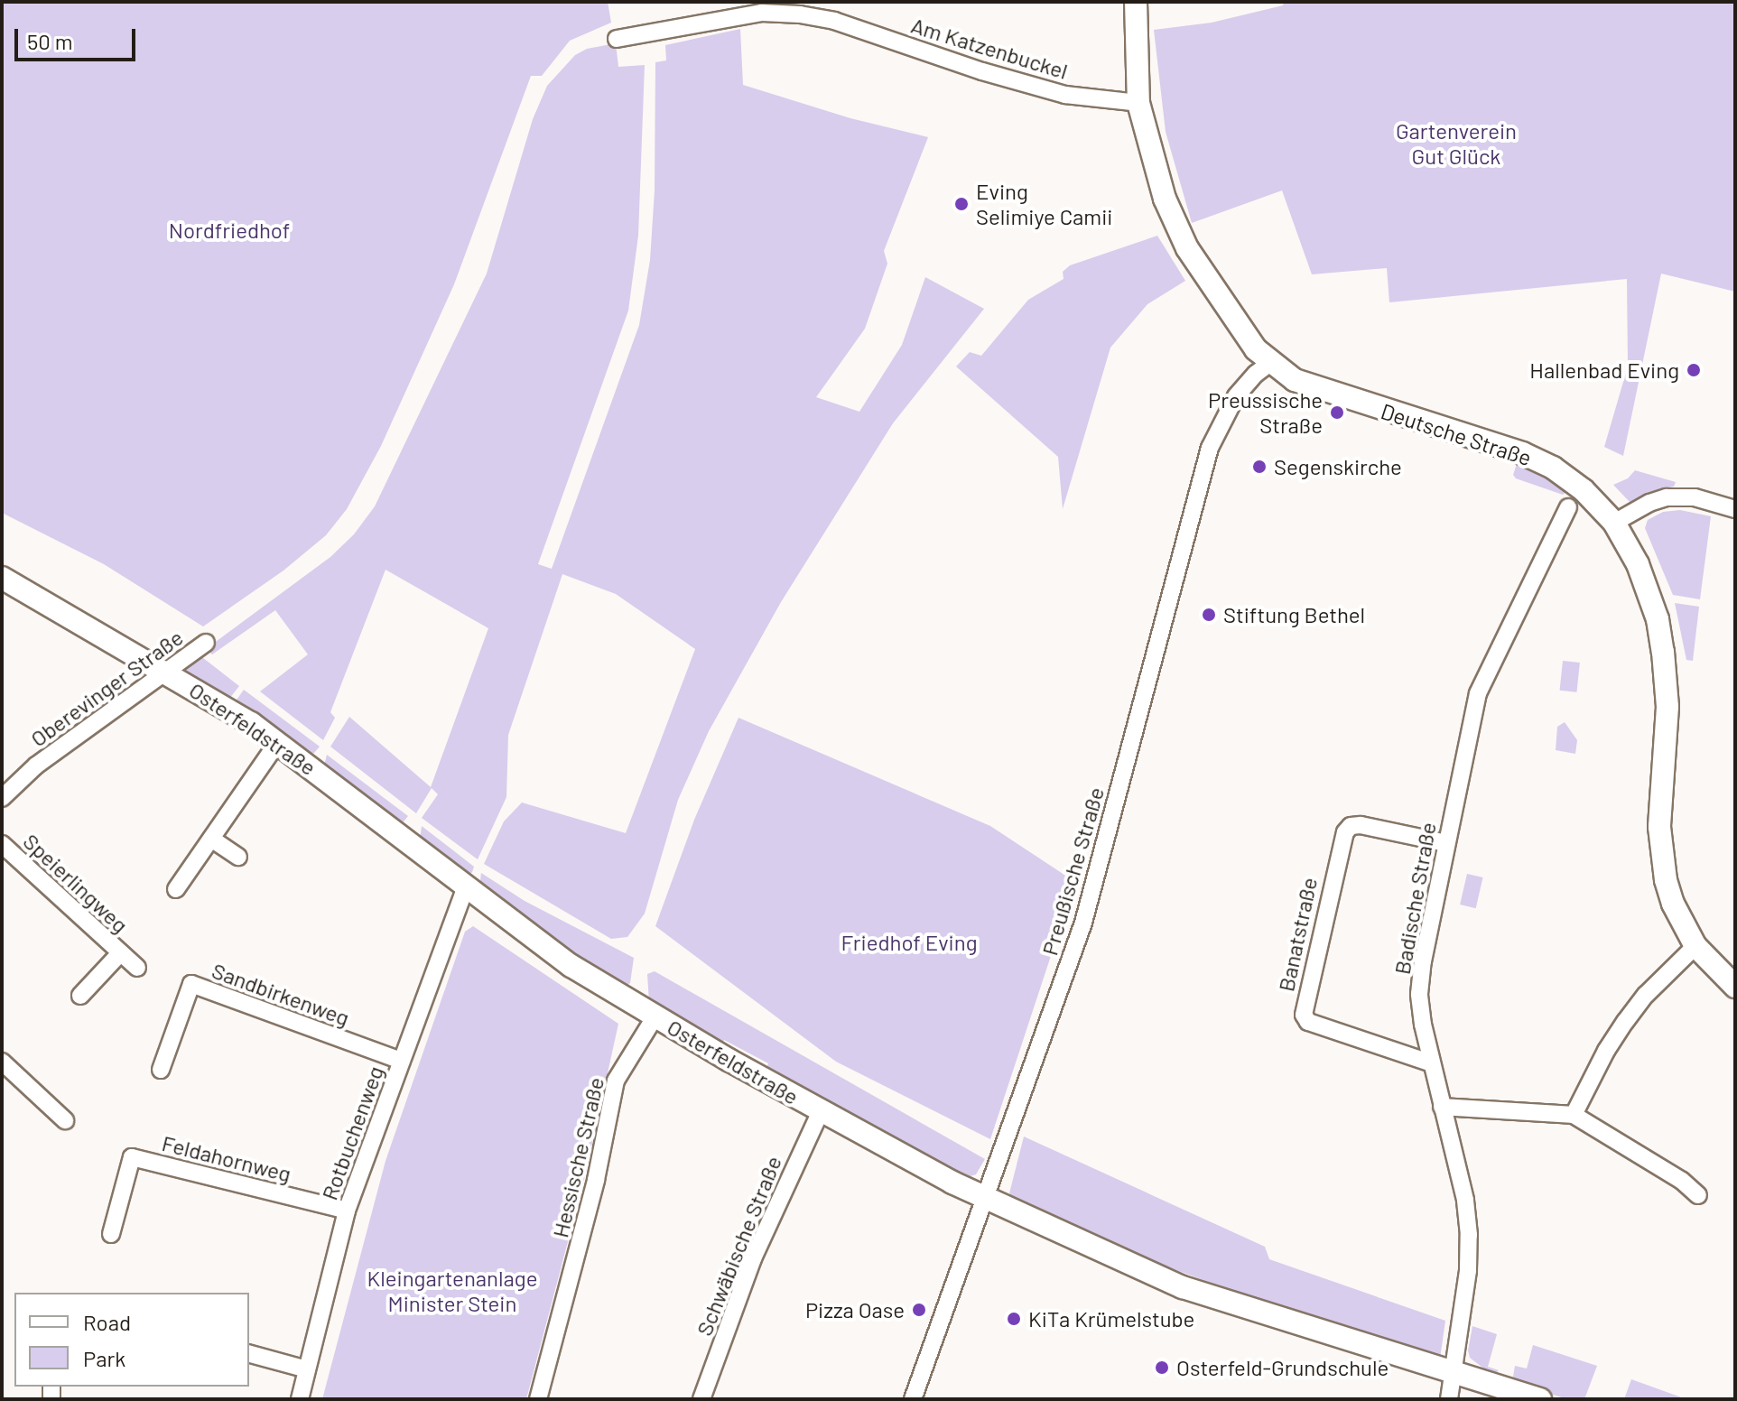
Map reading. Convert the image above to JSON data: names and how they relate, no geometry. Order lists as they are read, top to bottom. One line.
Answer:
{"streets":{"street":["Am Katzenbuckel","Deutsche Straße","Oberevinger Straße","Osterfeldstraße","Preußische Straße","Speierlingweg","Badische Straße","Banatstraße","Sandbirkenweg","Rotbuchenweg","Hessische Straße","Feldahornweg","Schwäbische Straße"]},"crossings":[["Am Katzenbuckel","Deutsche Straße"],["Deutsche Straße","Preußische Straße"],["Oberevinger Straße","Osterfeldstraße"],["Osterfeldstraße","Preußische Straße"],["Osterfeldstraße","Badische Straße"],["Osterfeldstraße","Rotbuchenweg"],["Osterfeldstraße","Hessische Straße"],["Osterfeldstraße","Schwäbische Straße"],["Badische Straße","Banatstraße"],["Sandbirkenweg","Rotbuchenweg"],["Rotbuchenweg","Feldahornweg"]],"parks":["Gartenverein Gut Glück","Nordfriedhof","Friedhof Eving","Kleingartenanlage Minister Stein"],"places":["Eving Selimiye Camii","Hallenbad Eving","Preussische Straße","Segenskirche","Stiftung Bethel","Pizza Oase","KiTa Krümelstube","Osterfeld-Grundschule"],"legend":["Road","Park"],"scale_bar":"50 m"}
